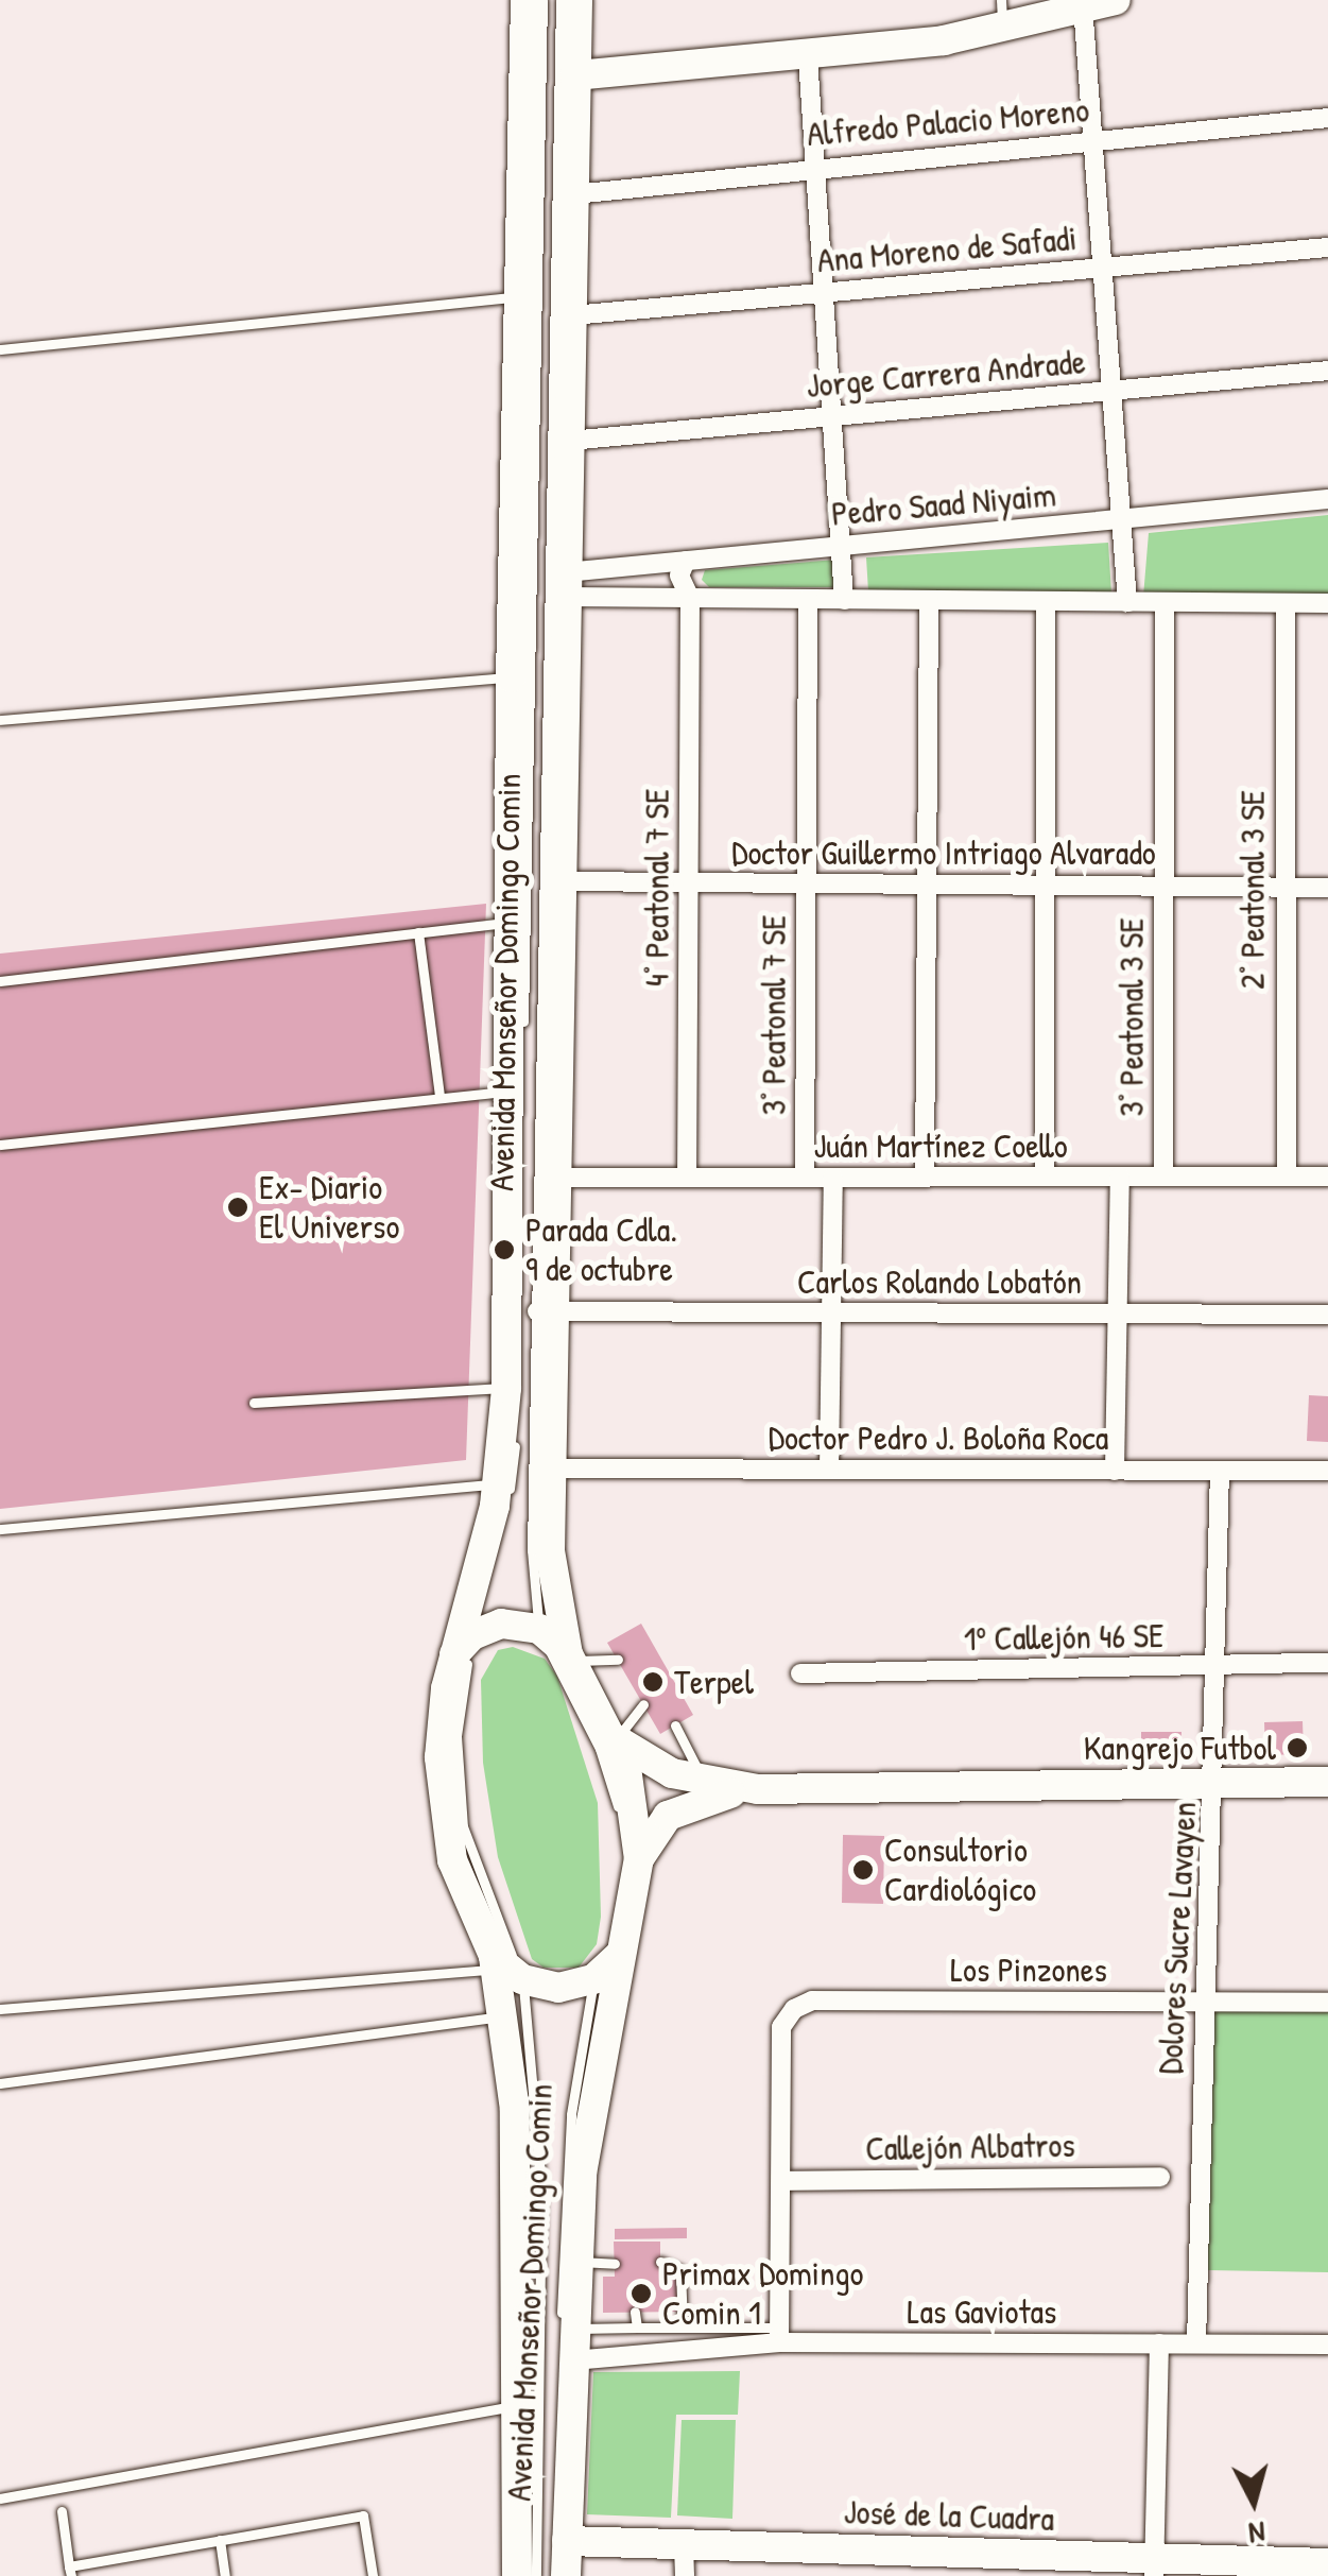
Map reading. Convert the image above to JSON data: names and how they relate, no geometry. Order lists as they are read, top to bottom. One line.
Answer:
{"streets":{"main road":["Avenida Monseñor Domingo Comin","José de la Cuadra"],"street":["Alfredo Palacio Moreno","Ana Moreno de Safadi","Jorge Carrera Andrade","Pedro Saad Niyaim","Doctor Guillermo Intriago Alvarado","4° Peatonal 7 SE","2° Peatonal 3 SE","3° Peatonal 7 SE","3° Peatonal 3 SE","Juán Martínez Coello","Carlos Rolando Lobatón","Doctor Pedro J. Boloña Roca","1º Callejón 46 SE","Dolores Sucre Lavayen","Los Pinzones","Callejón Albatros","Las Gaviotas"]},"crossings":[["Alfredo Palacio Moreno","Avenida Monseñor Domingo Comin"],["Ana Moreno de Safadi","Avenida Monseñor Domingo Comin"],["Jorge Carrera Andrade","Avenida Monseñor Domingo Comin"],["Pedro Saad Niyaim","4° Peatonal 7 SE"],["Pedro Saad Niyaim","Avenida Monseñor Domingo Comin"],["Doctor Guillermo Intriago Alvarado","4° Peatonal 7 SE"],["Doctor Guillermo Intriago Alvarado","2° Peatonal 3 SE"],["Doctor Guillermo Intriago Alvarado","Avenida Monseñor Domingo Comin"],["Doctor Guillermo Intriago Alvarado","3° Peatonal 7 SE"],["Doctor Guillermo Intriago Alvarado","3° Peatonal 3 SE"],["4° Peatonal 7 SE","Juán Martínez Coello"],["2° Peatonal 3 SE","Juán Martínez Coello"],["Avenida Monseñor Domingo Comin","Juán Martínez Coello"],["Avenida Monseñor Domingo Comin","Carlos Rolando Lobatón"],["Avenida Monseñor Domingo Comin","Doctor Pedro J. Boloña Roca"],["Avenida Monseñor Domingo Comin","Las Gaviotas"],["Avenida Monseñor Domingo Comin","José de la Cuadra"],["3° Peatonal 7 SE","Juán Martínez Coello"],["3° Peatonal 3 SE","Juán Martínez Coello"],["Doctor Pedro J. Boloña Roca","Dolores Sucre Lavayen"],["1º Callejón 46 SE","Dolores Sucre Lavayen"],["Dolores Sucre Lavayen","Los Pinzones"],["Dolores Sucre Lavayen","Las Gaviotas"],["Los Pinzones","Callejón Albatros"]],"places":["Ex- Diario El Universo","Parada Cdla. 9 de octubre","Terpel","Kangrejo Futbol","Consultorio Cardiológico","Primax Domingo Comin 1"],"north":"bottom"}
